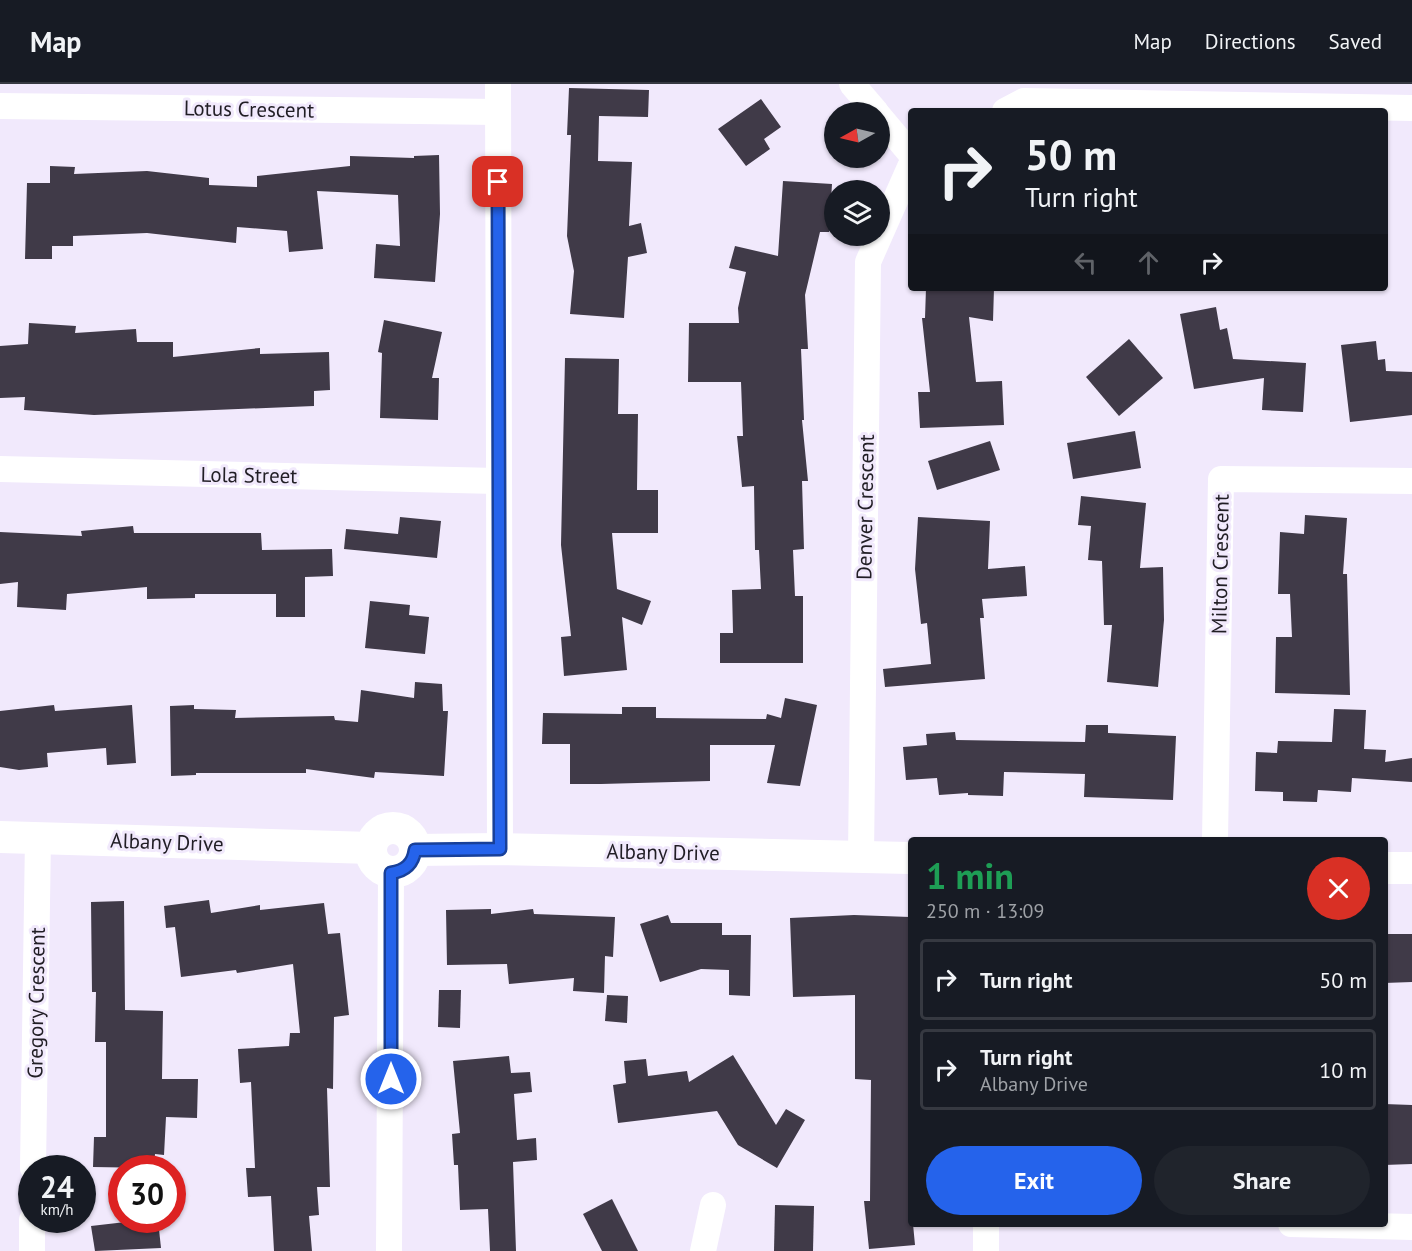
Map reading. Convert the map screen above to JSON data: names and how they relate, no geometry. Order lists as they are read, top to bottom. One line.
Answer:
{"streets":{"street":["Lotus Crescent","Lola Street","Denver Crescent","Milton Crescent","Albany Drive","Gregory Crescent"]},"crossings":[["Denver Crescent","Albany Drive"],["Albany Drive","Gregory Crescent"]],"north":"left","page":{"header":"Map","nav":["Map","Directions","Saved"],"turn":["50 m","Turn right"],"heading":["1 min","250 m · 13:09"],"list":[{"name":"Turn right","value":"50 m"},{"name":"Turn right","note":"Albany Drive","value":"10 m"}],"buttons":["Exit","Share"],"speed":"24 km/h","limit":"30"}}
